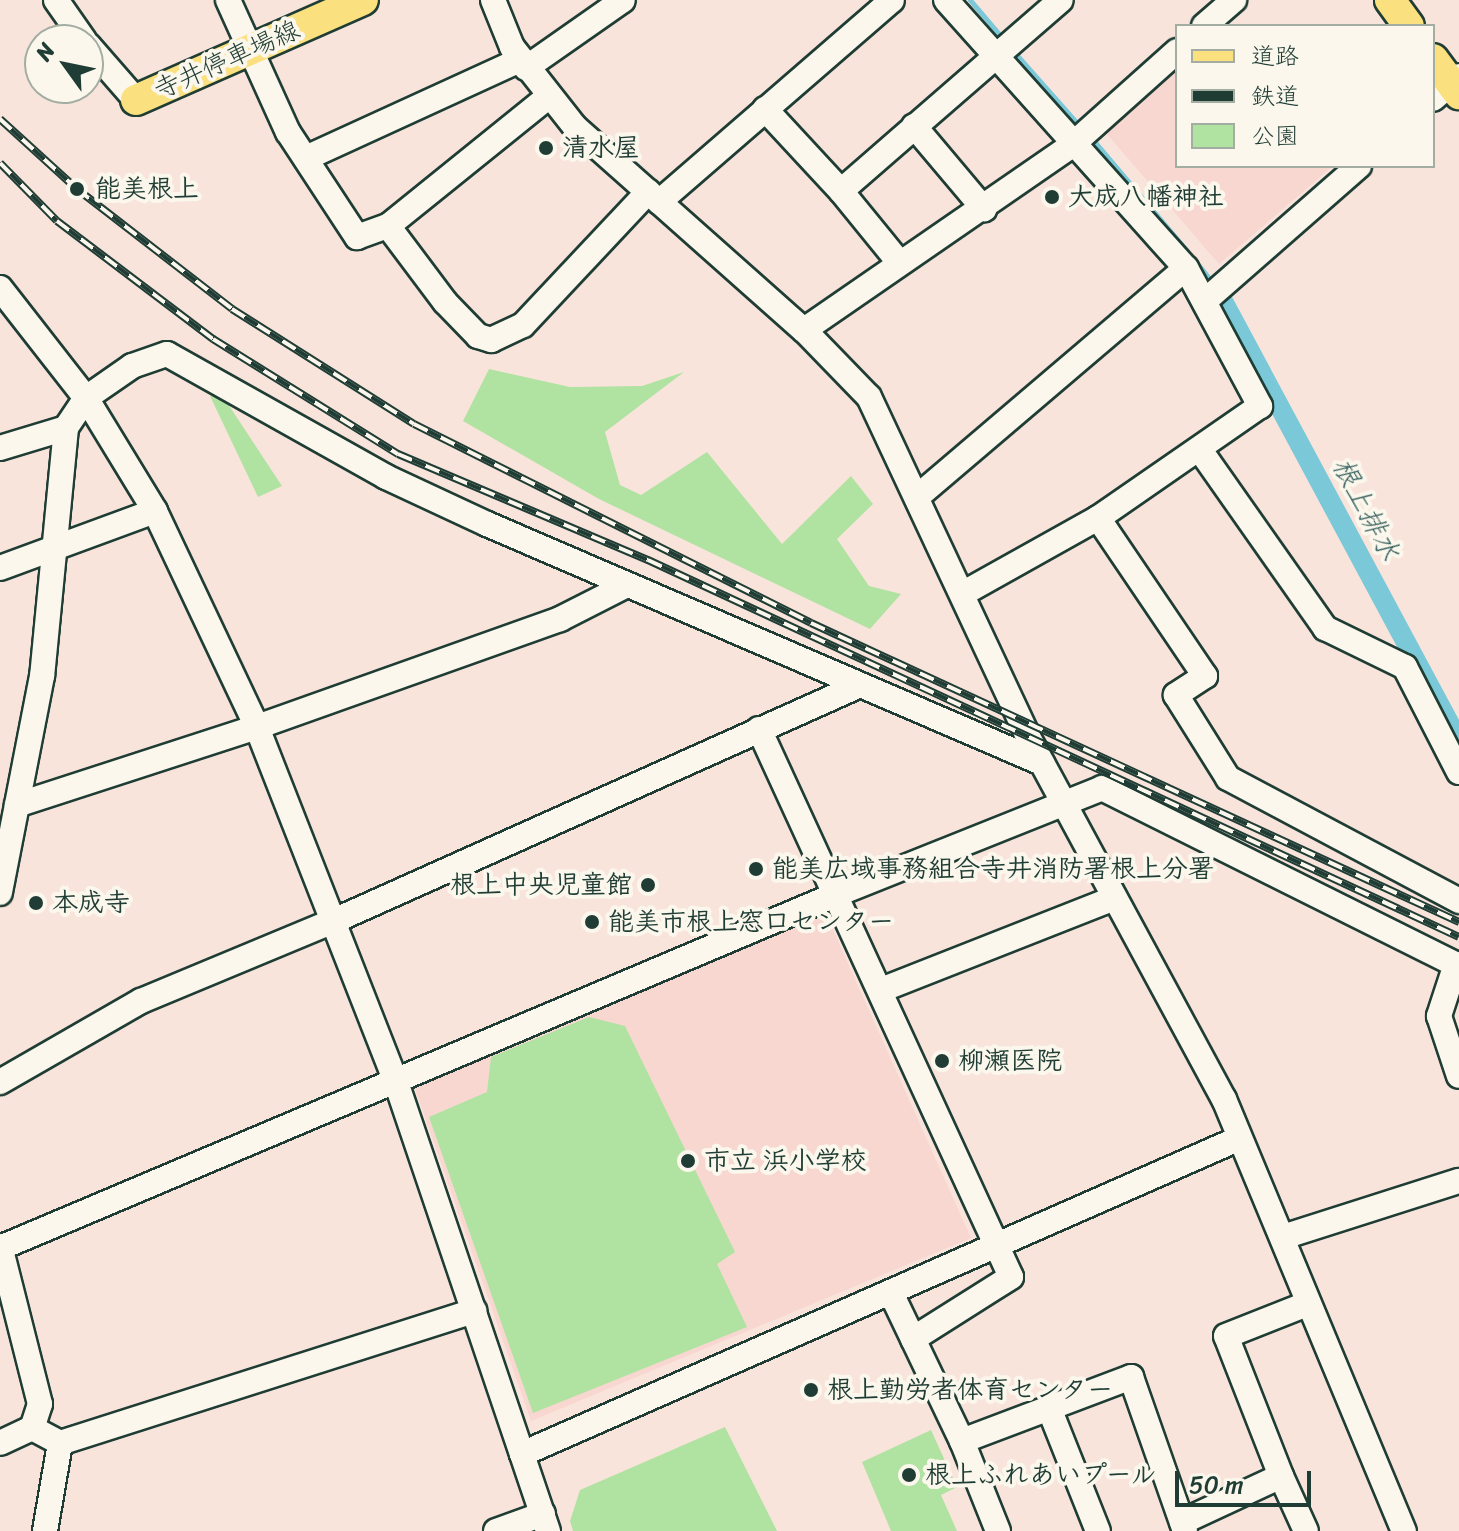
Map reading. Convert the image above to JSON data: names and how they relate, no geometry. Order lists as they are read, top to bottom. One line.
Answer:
{"streets":{"main road":["寺井停車場線"]},"water":["根上排水"],"places":["清水屋","能美根上","大成八幡神社","能美広域事務組合寺井消防署根上分署","根上中央児童館","本成寺","能美市根上窓口センター","柳瀬医院","市立 浜小学校","根上勤労者体育センター","根上ふれあいプール"],"legend":["道路","鉄道","公園"],"scale_bar":"50 m","north":"top left"}
